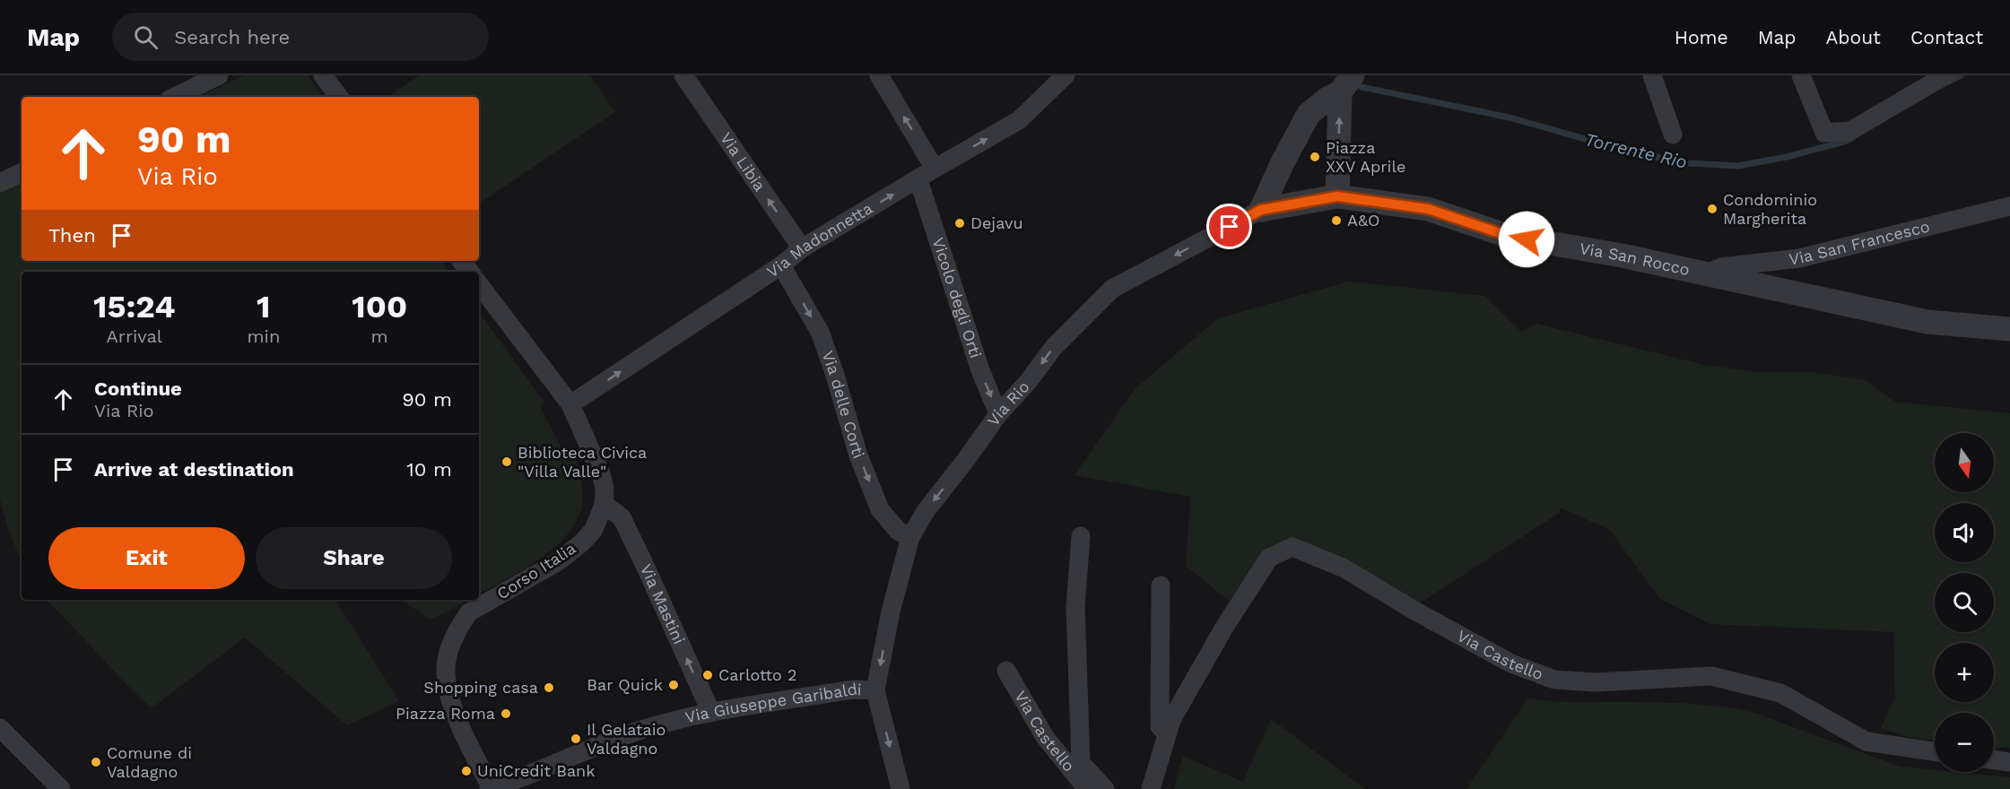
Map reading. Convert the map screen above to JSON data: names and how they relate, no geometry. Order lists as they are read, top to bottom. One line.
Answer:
{"streets":{"street":["Via Libia","Via Madonnetta","Via San Francesco","Via San Rocco","Vicolo degli Orti","Via Rio","Via delle Corti","Corso Italia","Via Mastini","Via Castello","Via Giuseppe Garibaldi"]},"crossings":[["Via Libia","Via Madonnetta"],["Via Madonnetta","Vicolo degli Orti"],["Via Madonnetta","Via delle Corti"],["Via Madonnetta","Corso Italia"],["Via San Francesco","Via San Rocco"],["Via San Rocco","Via Rio"],["Vicolo degli Orti","Via Rio"],["Via Rio","Via delle Corti"],["Via Rio","Via Giuseppe Garibaldi"],["Corso Italia","Via Mastini"],["Corso Italia","Via Giuseppe Garibaldi"],["Via Mastini","Via Giuseppe Garibaldi"]],"one_way":["Via Madonnetta","Vicolo degli Orti","Via Rio","Via delle Corti","Via Mastini"],"water":["Torrente Rio"],"places":["Piazza XXV Aprile","Condominio Margherita","A&O","Dejavu","Biblioteca Civica \"Villa Valle\"","Carlotto 2","Bar Quick","Shopping casa","Piazza Roma","Il Gelataio Valdagno","Comune di Valdagno","UniCredit Bank"],"north":"bottom","page":{"header":"Map","search":"Search here","nav":["Home","Map","About","Contact"],"turn":["90 m","Via Rio"],"then":"Then","eta":["15:24","Arrival","1","min","100","m"],"list":[{"name":"Continue","note":"Via Rio","value":"90 m"},{"name":"Arrive at destination","value":"10 m"}],"map_buttons":["+","−"],"buttons":["Exit","Share"]}}
